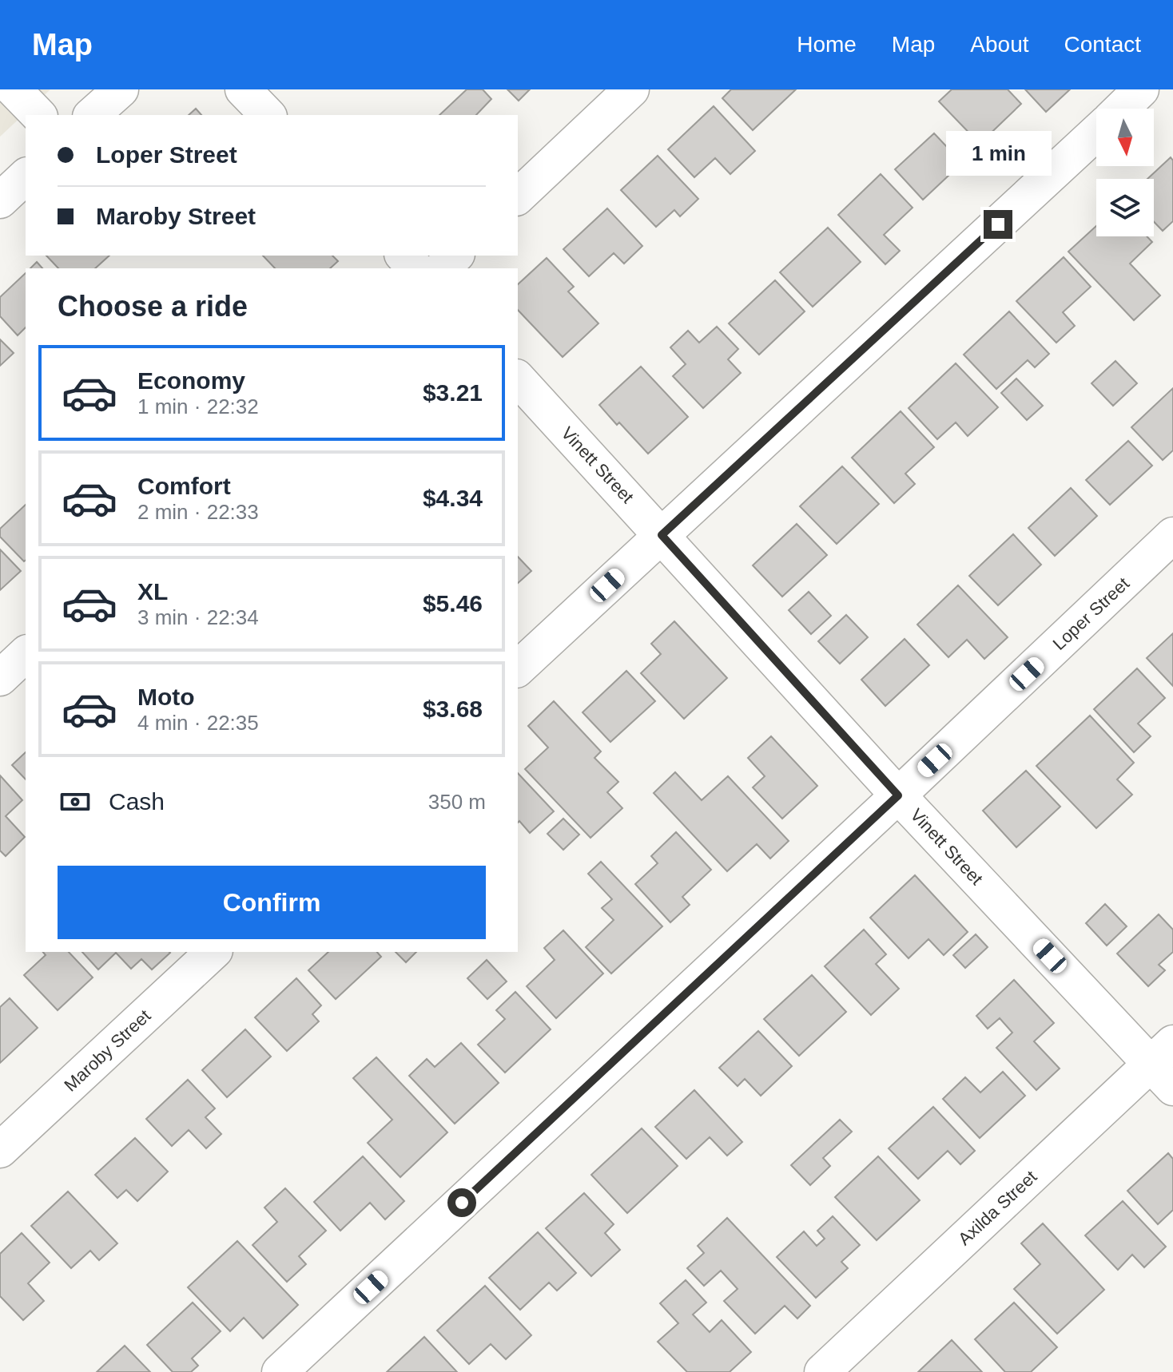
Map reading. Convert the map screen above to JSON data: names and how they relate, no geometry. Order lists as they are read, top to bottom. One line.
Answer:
{"streets":{"street":["Vinett Street","Loper Street","Maroby Street","Axilda Street"]},"crossings":[["Vinett Street","Loper Street"],["Vinett Street","Axilda Street"]],"north":"bottom","page":{"header":"Map","nav":["Home","Map","About","Contact"],"banner":["Loper Street","Maroby Street"],"bubble":"1 min","heading":"Choose a ride","list":[{"name":"Economy","note":"1 min · 22:32","value":"$3.21"},{"name":"Comfort","note":"2 min · 22:33","value":"$4.34"},{"name":"XL","note":"3 min · 22:34","value":"$5.46"},{"name":"Moto","note":"4 min · 22:35","value":"$3.68"}],"pay":["Cash","350 m"],"buttons":"Confirm"}}
